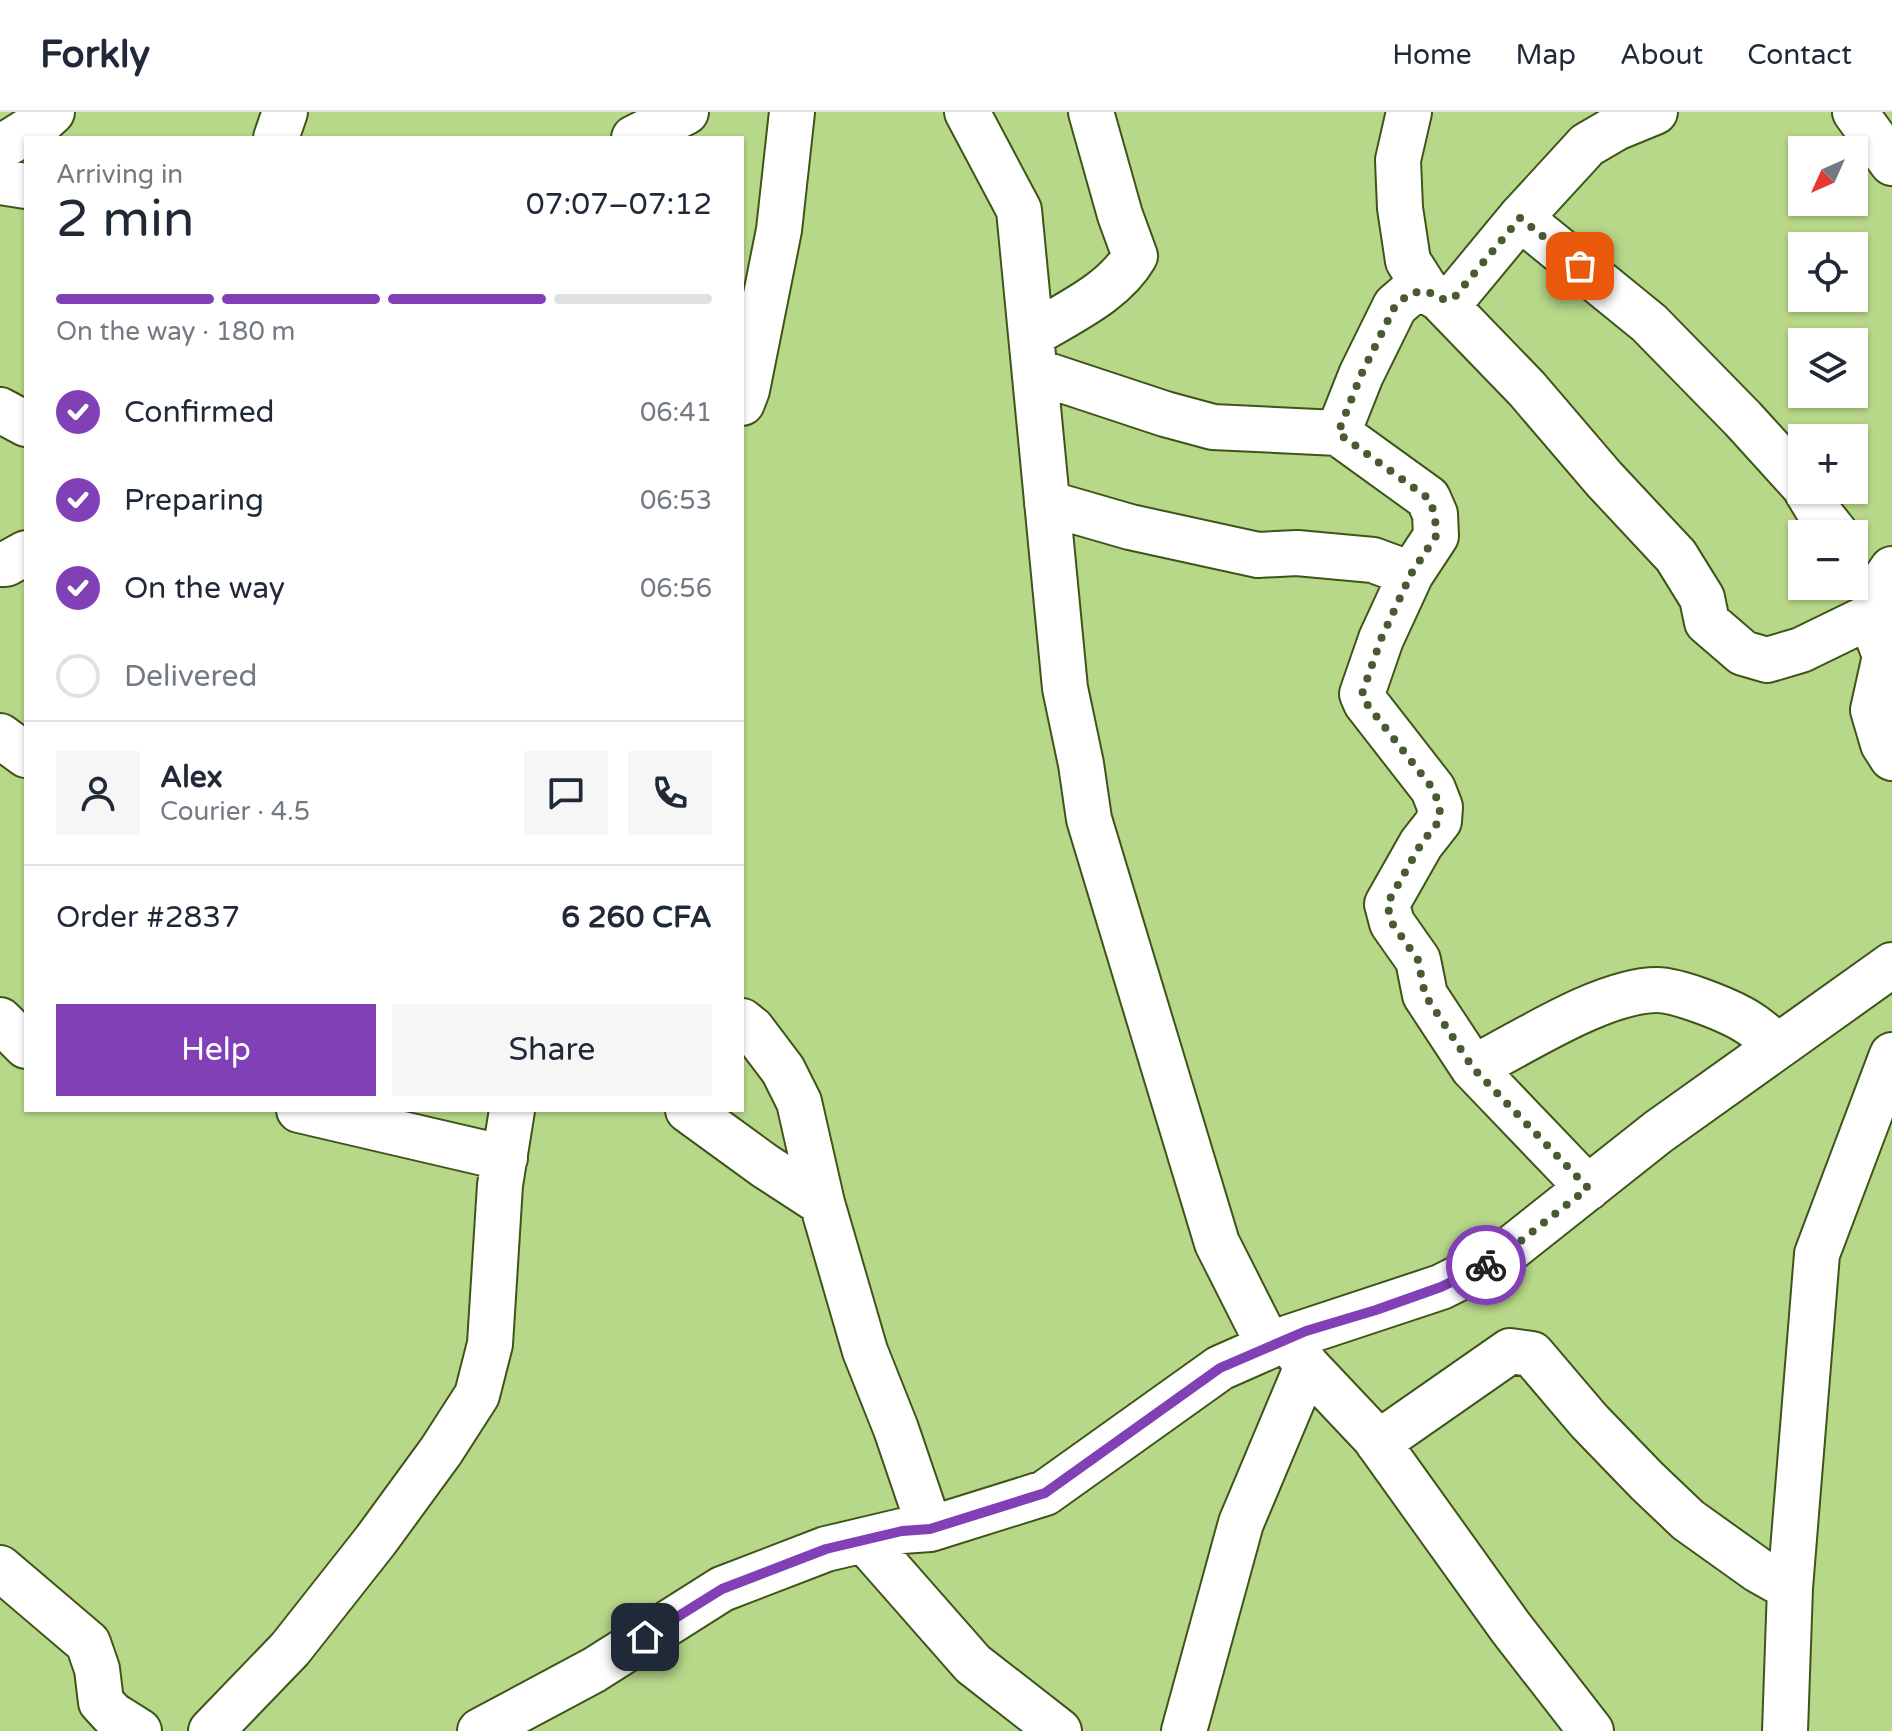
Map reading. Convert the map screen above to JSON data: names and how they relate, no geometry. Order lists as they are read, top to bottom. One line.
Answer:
{"north":"bottom left","page":{"header":"Forkly","nav":["Home","Map","About","Contact"],"map_buttons":["+","−"],"heading":["2 min","Arriving in","07:07–07:12"],"panel":["Alex","Courier · 4.5","Order #2837","6 260 CFA"],"bar":"On the way · 180 m","list":[["Confirmed","06:41"],["Preparing","06:53"],["On the way","06:56"],"Delivered"],"buttons":["Help","Share"]}}
